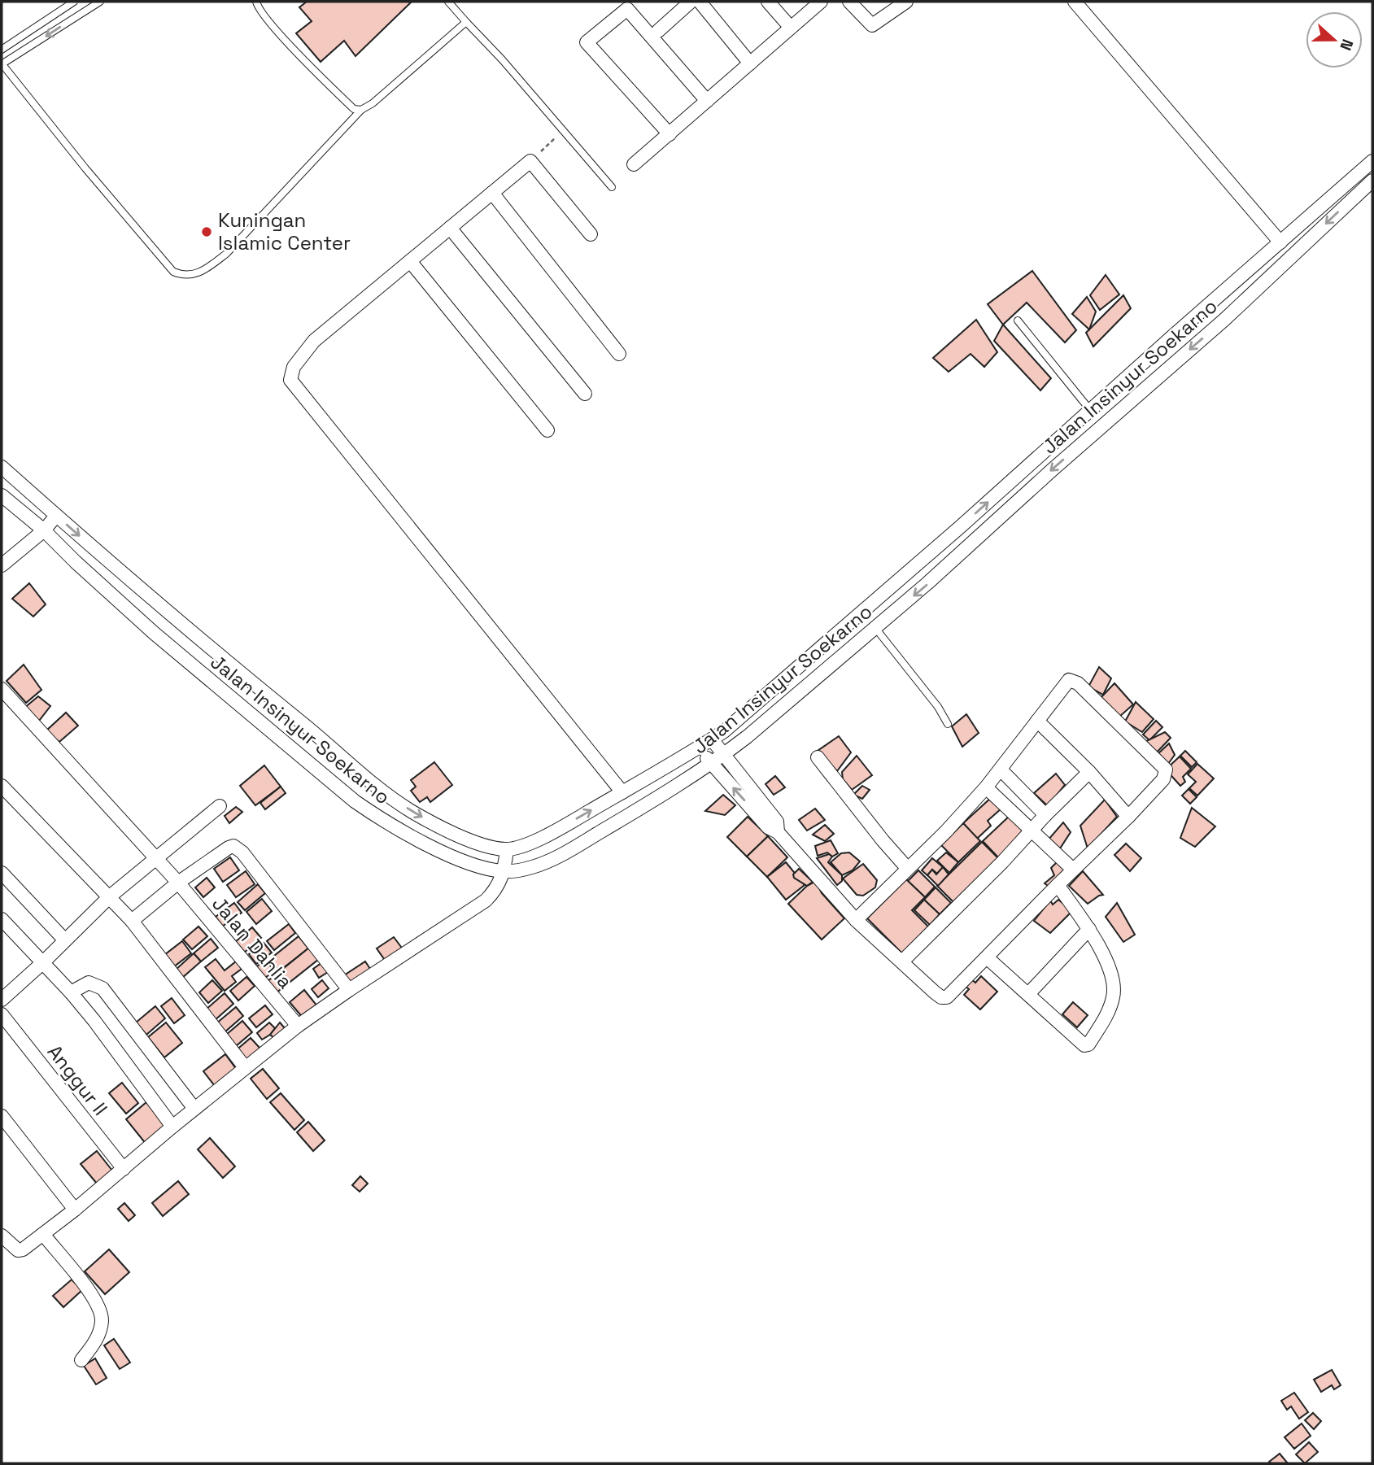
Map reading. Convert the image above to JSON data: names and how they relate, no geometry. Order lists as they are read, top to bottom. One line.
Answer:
{"streets":{"street":["Jalan Insinyur Soekarno","Jalan Dahlia","Anggur II"]},"places":["Kuningan Islamic Center"],"north":"right"}
